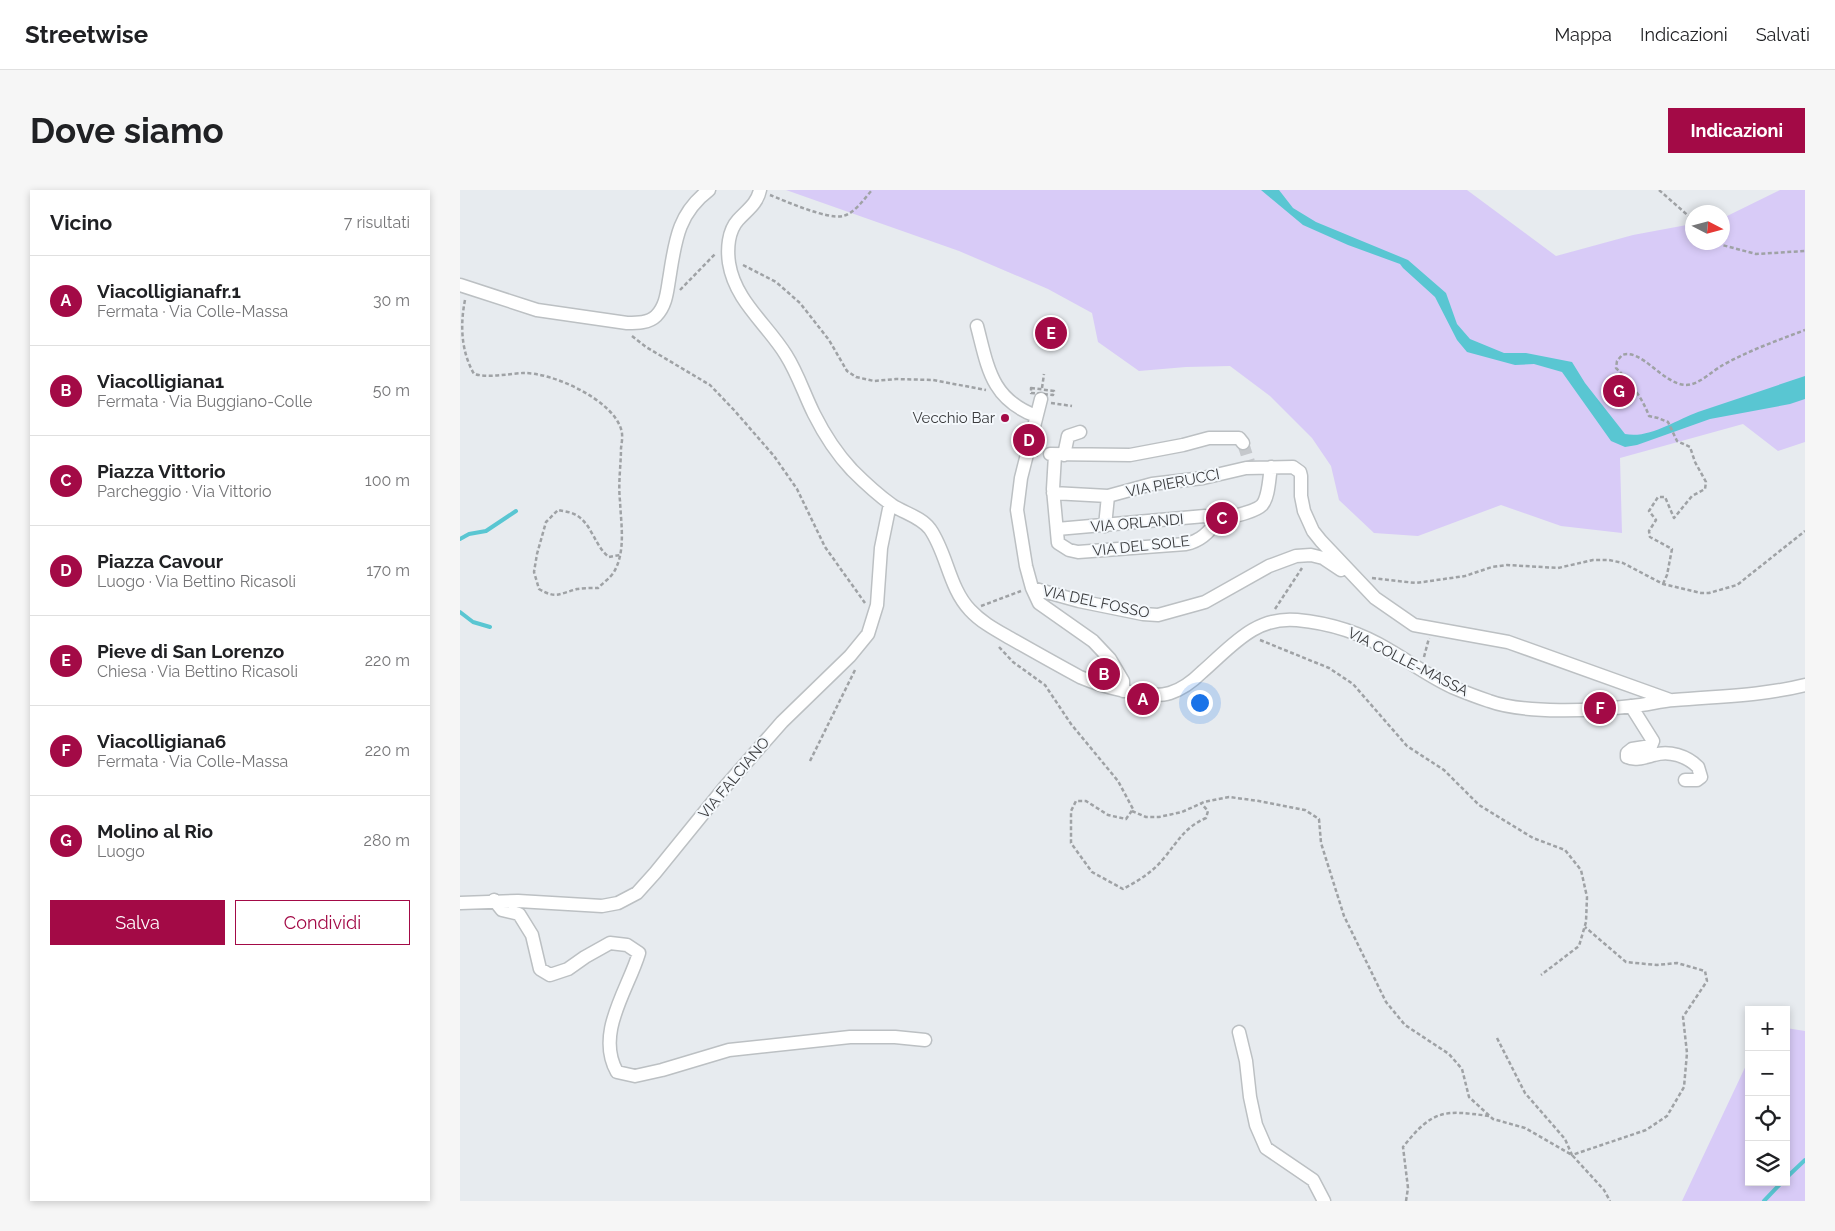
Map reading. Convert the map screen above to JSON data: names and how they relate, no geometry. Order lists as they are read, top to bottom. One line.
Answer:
{"streets":{"street":["VIA PIERUCCI","VIA ORLANDI","VIA DEL SOLE","VIA DEL FOSSO","VIA COLLE-MASSA","VIA FALCIANO"]},"crossings":[["VIA ORLANDI","VIA DEL SOLE"]],"places":["Vecchio Bar"],"north":"right","page":{"header":"Streetwise","nav":["Mappa","Indicazioni","Salvati"],"buttons":["Indicazioni",["Salva","Condividi"]],"title":"Dove siamo","heading":["Vicino","7 risultati"],"list":[{"mark":"A","name":"Viacolligianafr.1","note":"Fermata · Via Colle-Massa","value":"30 m"},{"mark":"B","name":"Viacolligiana1","note":"Fermata · Via Buggiano-Colle","value":"50 m"},{"mark":"C","name":"Piazza Vittorio","note":"Parcheggio · Via Vittorio","value":"100 m"},{"mark":"D","name":"Piazza Cavour","note":"Luogo · Via Bettino Ricasoli","value":"170 m"},{"mark":"E","name":"Pieve di San Lorenzo","note":"Chiesa · Via Bettino Ricasoli","value":"220 m"},{"mark":"F","name":"Viacolligiana6","note":"Fermata · Via Colle-Massa","value":"220 m"},{"mark":"G","name":"Molino al Rio","note":"Luogo","value":"280 m"}],"pins":["E","G","D","C","B","A","F"],"map_buttons":["+","−"]}}
